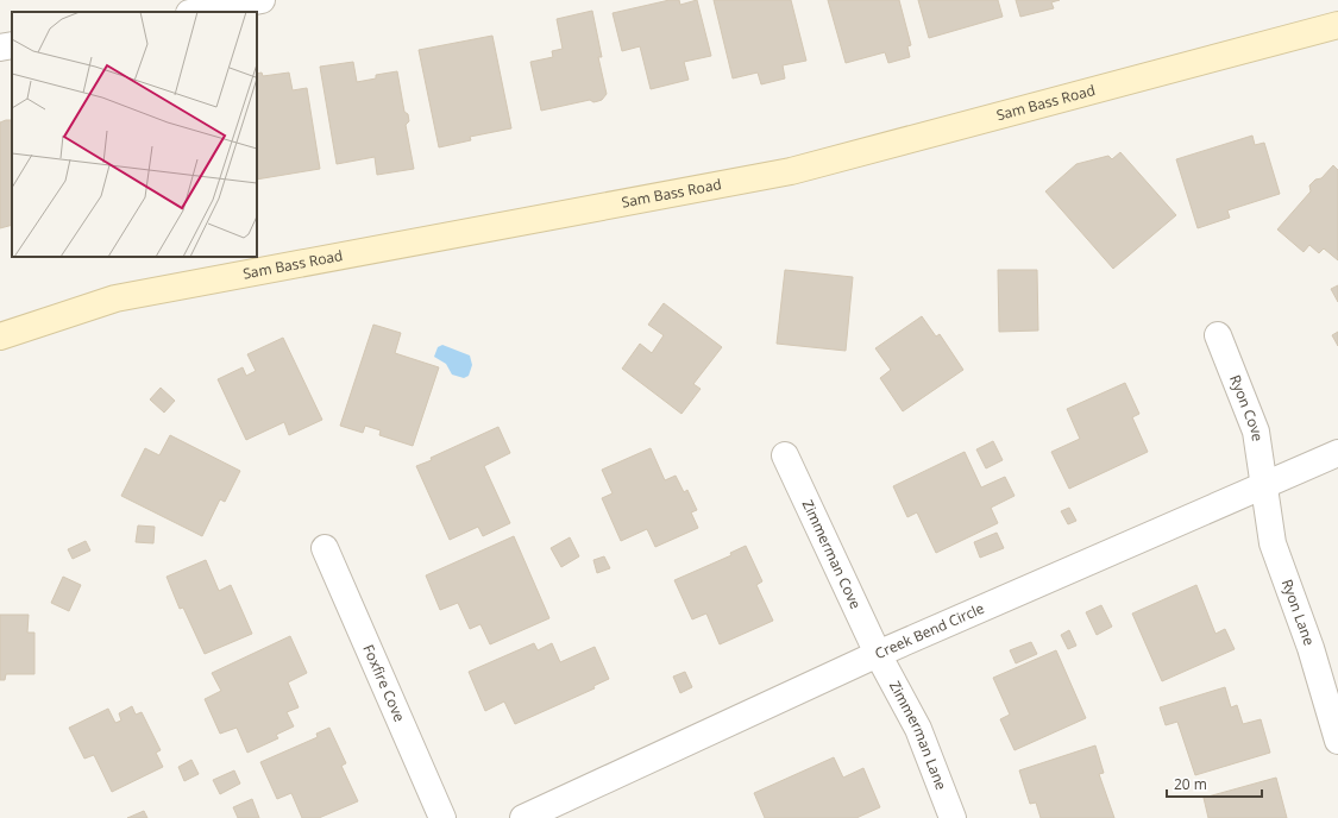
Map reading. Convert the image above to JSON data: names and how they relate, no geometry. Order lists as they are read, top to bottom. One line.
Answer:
{"streets":{"main road":["Sam Bass Road"],"street":["Ryon Cove","Zimmerman Cove","Ryon Lane","Creek Bend Circle","Foxfire Cove","Zimmerman Lane"]},"crossings":[["Ryon Cove","Ryon Lane"],["Ryon Cove","Creek Bend Circle"],["Zimmerman Cove","Creek Bend Circle"],["Zimmerman Cove","Zimmerman Lane"],["Ryon Lane","Creek Bend Circle"],["Creek Bend Circle","Zimmerman Lane"]],"scale_bar":"20 m"}
